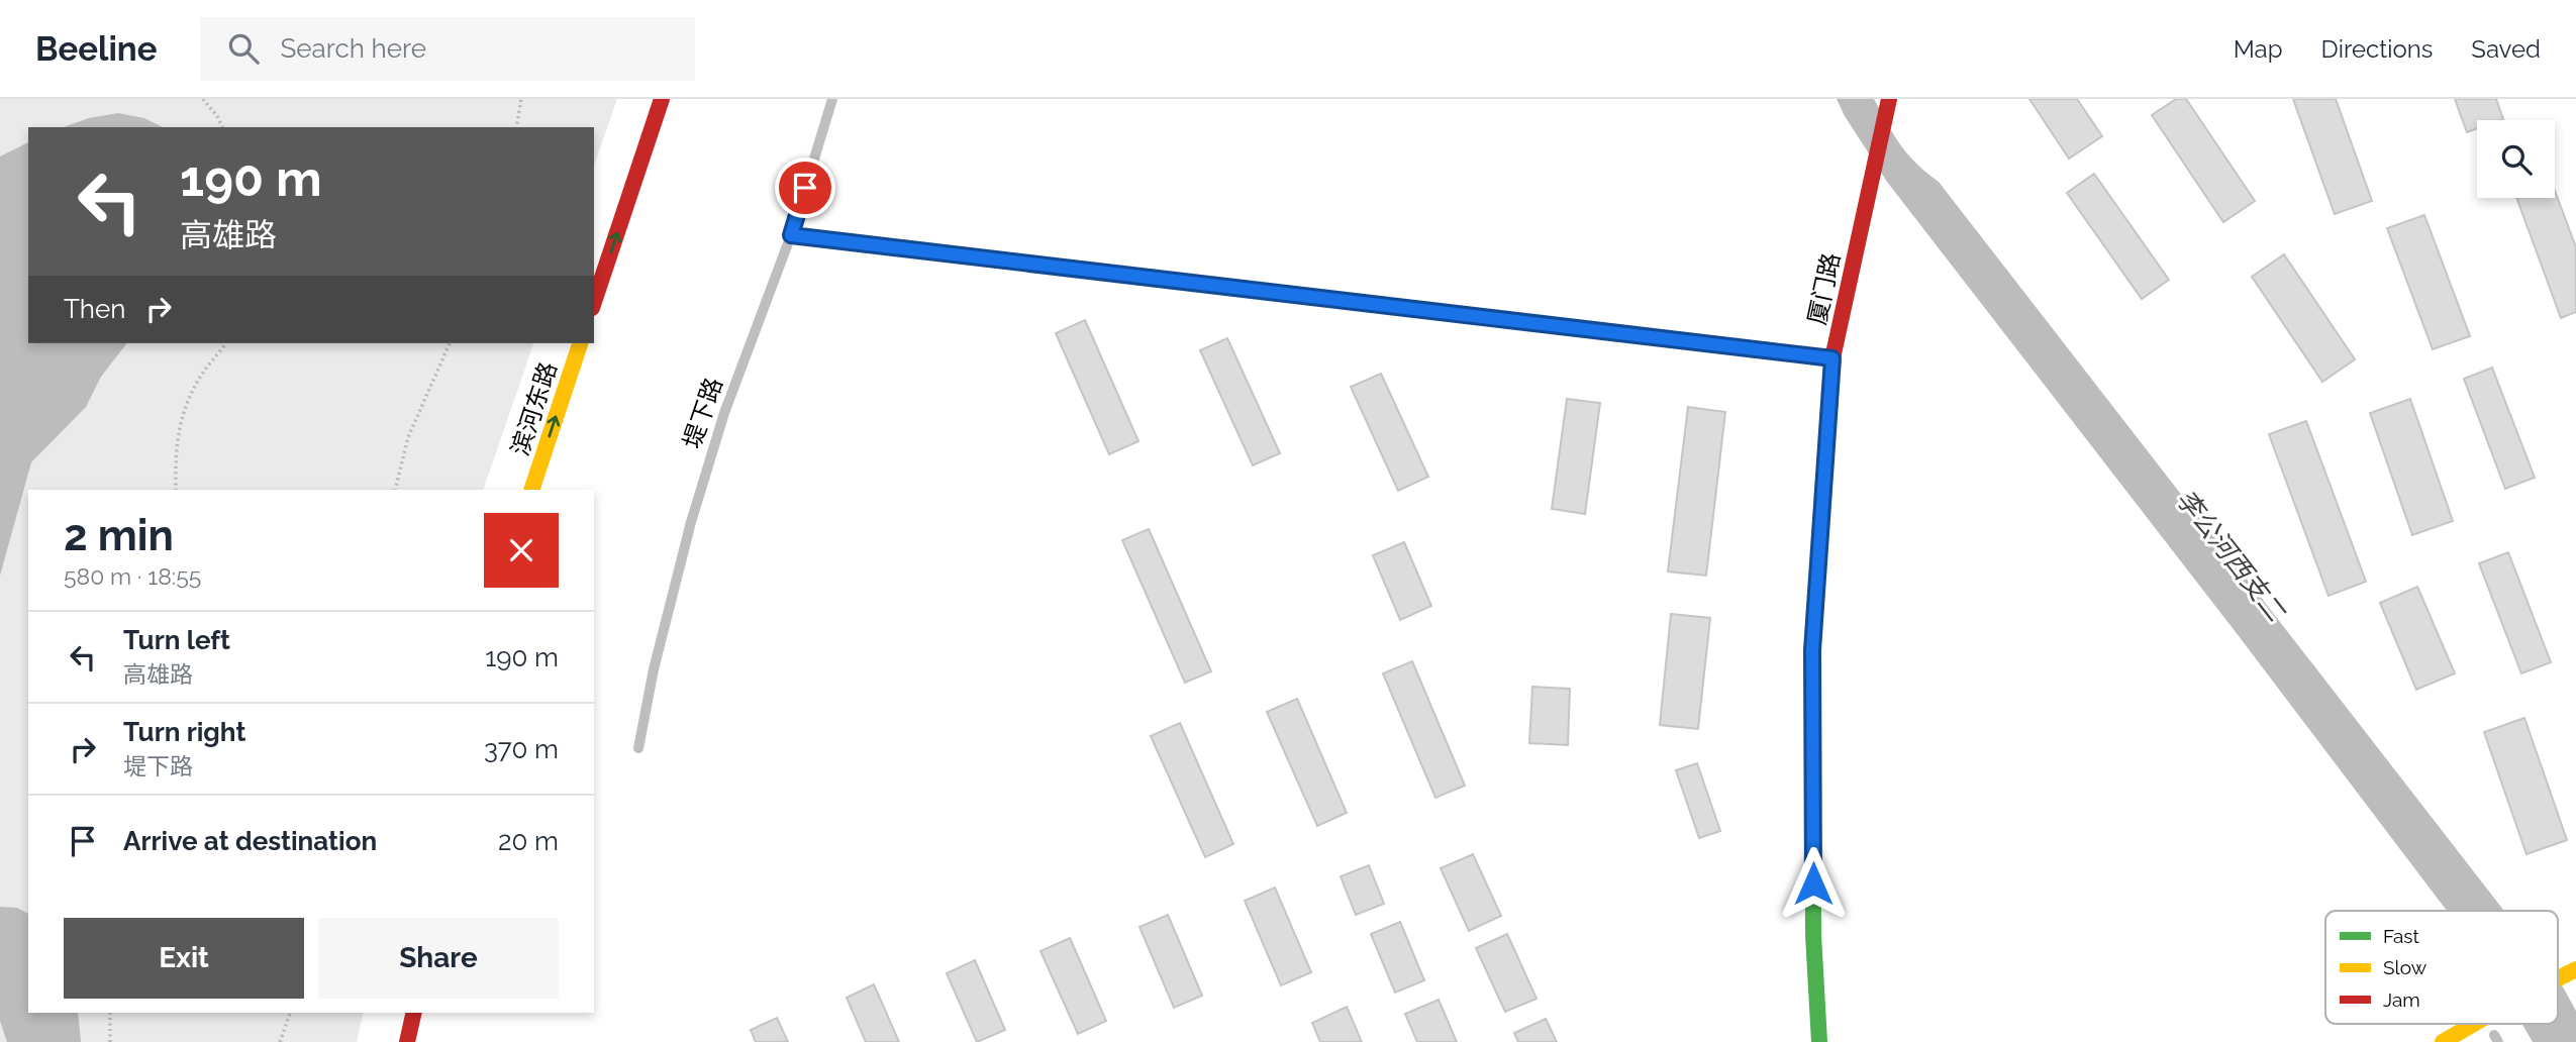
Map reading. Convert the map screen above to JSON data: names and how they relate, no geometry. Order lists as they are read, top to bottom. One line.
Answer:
{"streets":{"street":["厦门路","滨河东路"],"lane":["堤下路"]},"one_way":["滨河东路"],"water":["李公河西支二"],"legend":["Fast","Slow","Jam"],"page":{"header":"Beeline","search":"Search here","nav":["Map","Directions","Saved"],"turn":["190 m","高雄路"],"then":"Then","heading":["2 min","580 m · 18:55"],"list":[{"name":"Turn left","note":"高雄路","value":"190 m"},{"name":"Turn right","note":"堤下路","value":"370 m"},{"name":"Arrive at destination","value":"20 m"}],"buttons":["Exit","Share"]}}
